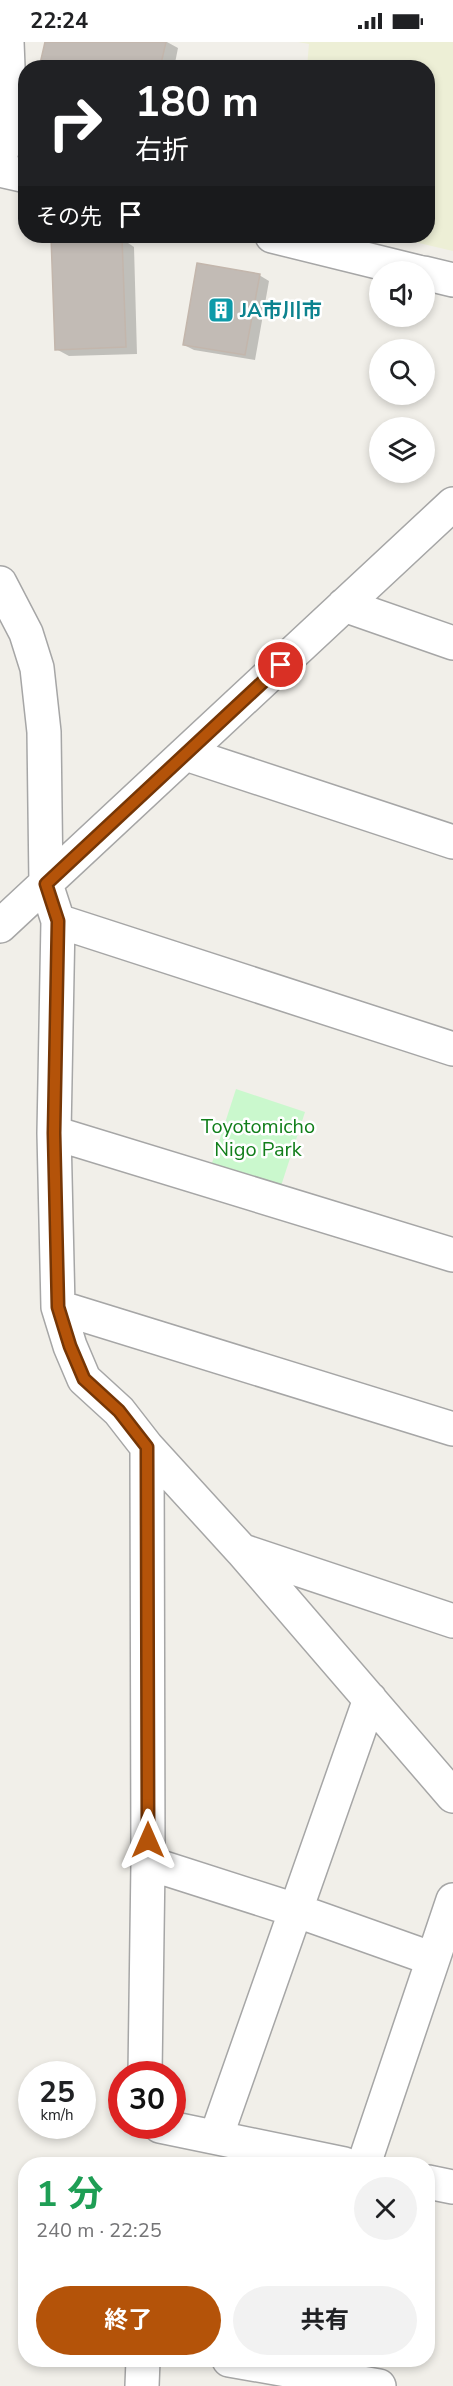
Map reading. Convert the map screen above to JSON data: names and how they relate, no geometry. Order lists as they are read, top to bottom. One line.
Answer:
{"parks":["Toyotomicho Nigo Park"],"places":{"building":["JA市川市"]},"page":{"status":"22:24","turn":["180 m","右折"],"then":"その先","speed":"25 km/h","limit":"30","heading":["1 分","240 m · 22:25"],"buttons":["終了","共有"]}}
